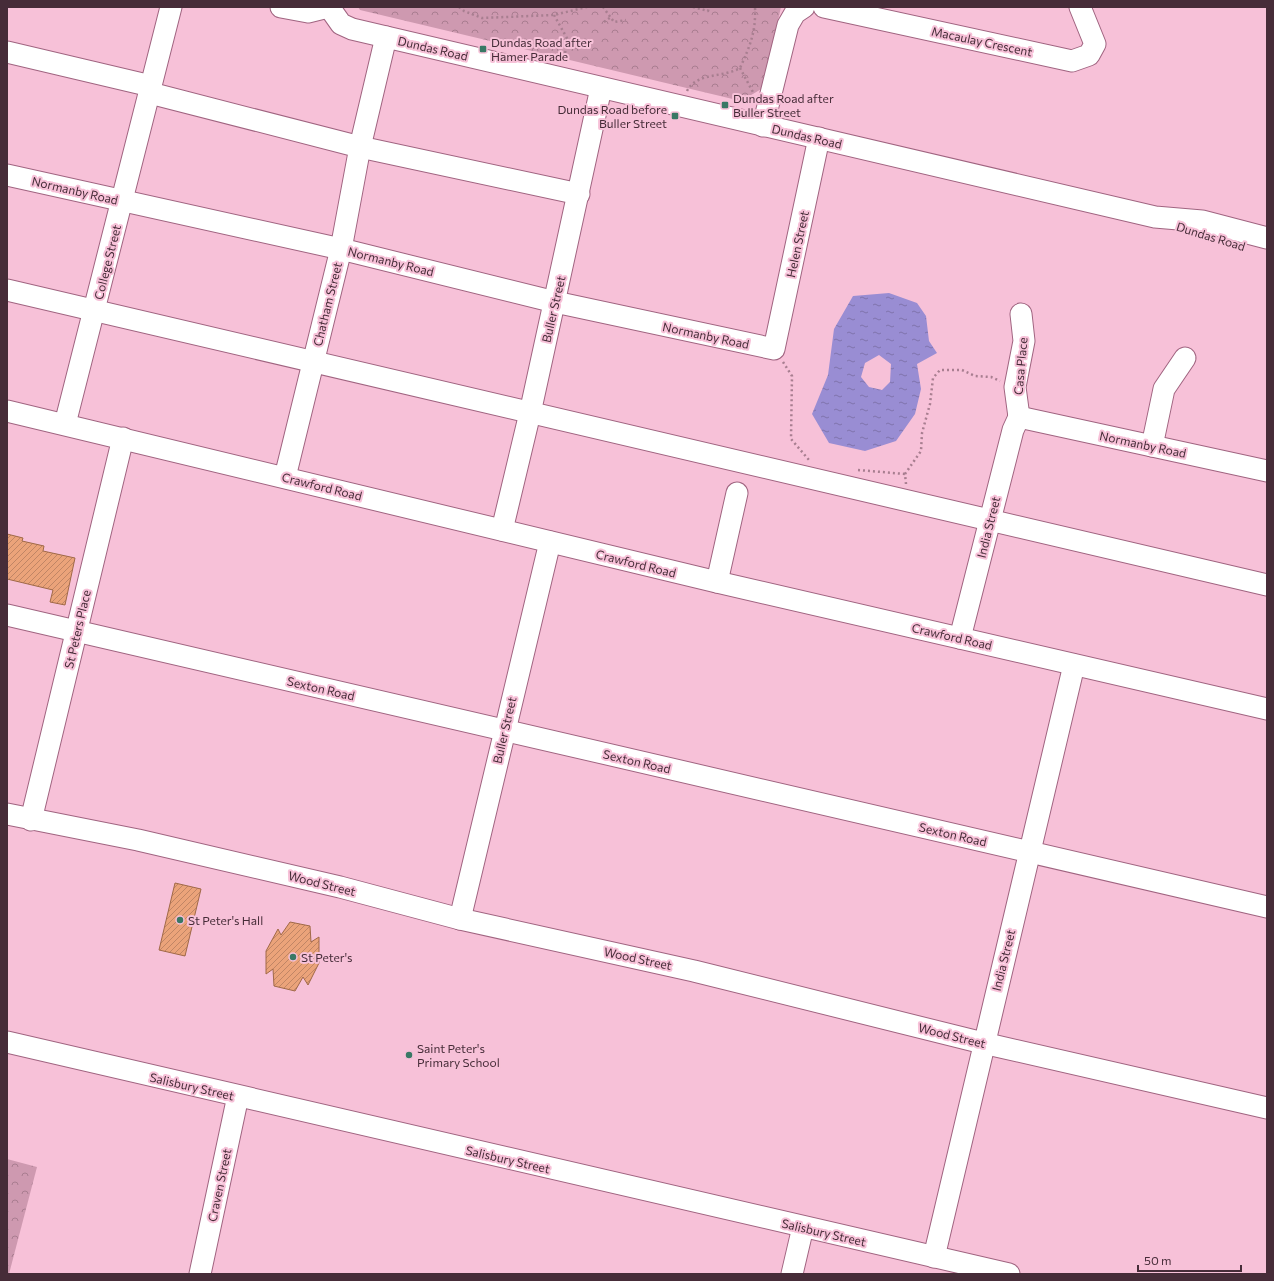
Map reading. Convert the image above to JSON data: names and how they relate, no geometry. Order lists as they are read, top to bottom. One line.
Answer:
{"streets":{"street":["Macaulay Crescent","Dundas Road","Normanby Road","Helen Street","College Street","Chatham Street","Buller Street","Casa Place","Crawford Road","India Street","St Peters Place","Sexton Road","Wood Street","Salisbury Street","Craven Street"]},"crossings":[["Dundas Road","Helen Street"],["Dundas Road","Chatham Street"],["Dundas Road","Buller Street"],["Normanby Road","Helen Street"],["Normanby Road","College Street"],["Normanby Road","Chatham Street"],["Normanby Road","Buller Street"],["Normanby Road","Casa Place"],["Normanby Road","India Street"],["College Street","Crawford Road"],["Chatham Street","Crawford Road"],["Buller Street","Crawford Road"],["Buller Street","Sexton Road"],["Buller Street","Wood Street"],["Casa Place","India Street"],["Crawford Road","India Street"],["Crawford Road","St Peters Place"],["India Street","Sexton Road"],["India Street","Wood Street"],["India Street","Salisbury Street"],["St Peters Place","Sexton Road"],["St Peters Place","Wood Street"],["Salisbury Street","Craven Street"]],"places":{"transit":["Dundas Road after Hamer Parade","Dundas Road after Buller Street","Dundas Road before Buller Street"],"other":["St Peter's Hall","St Peter's","Saint Peter's Primary School"]},"scale_bar":"50 m"}
